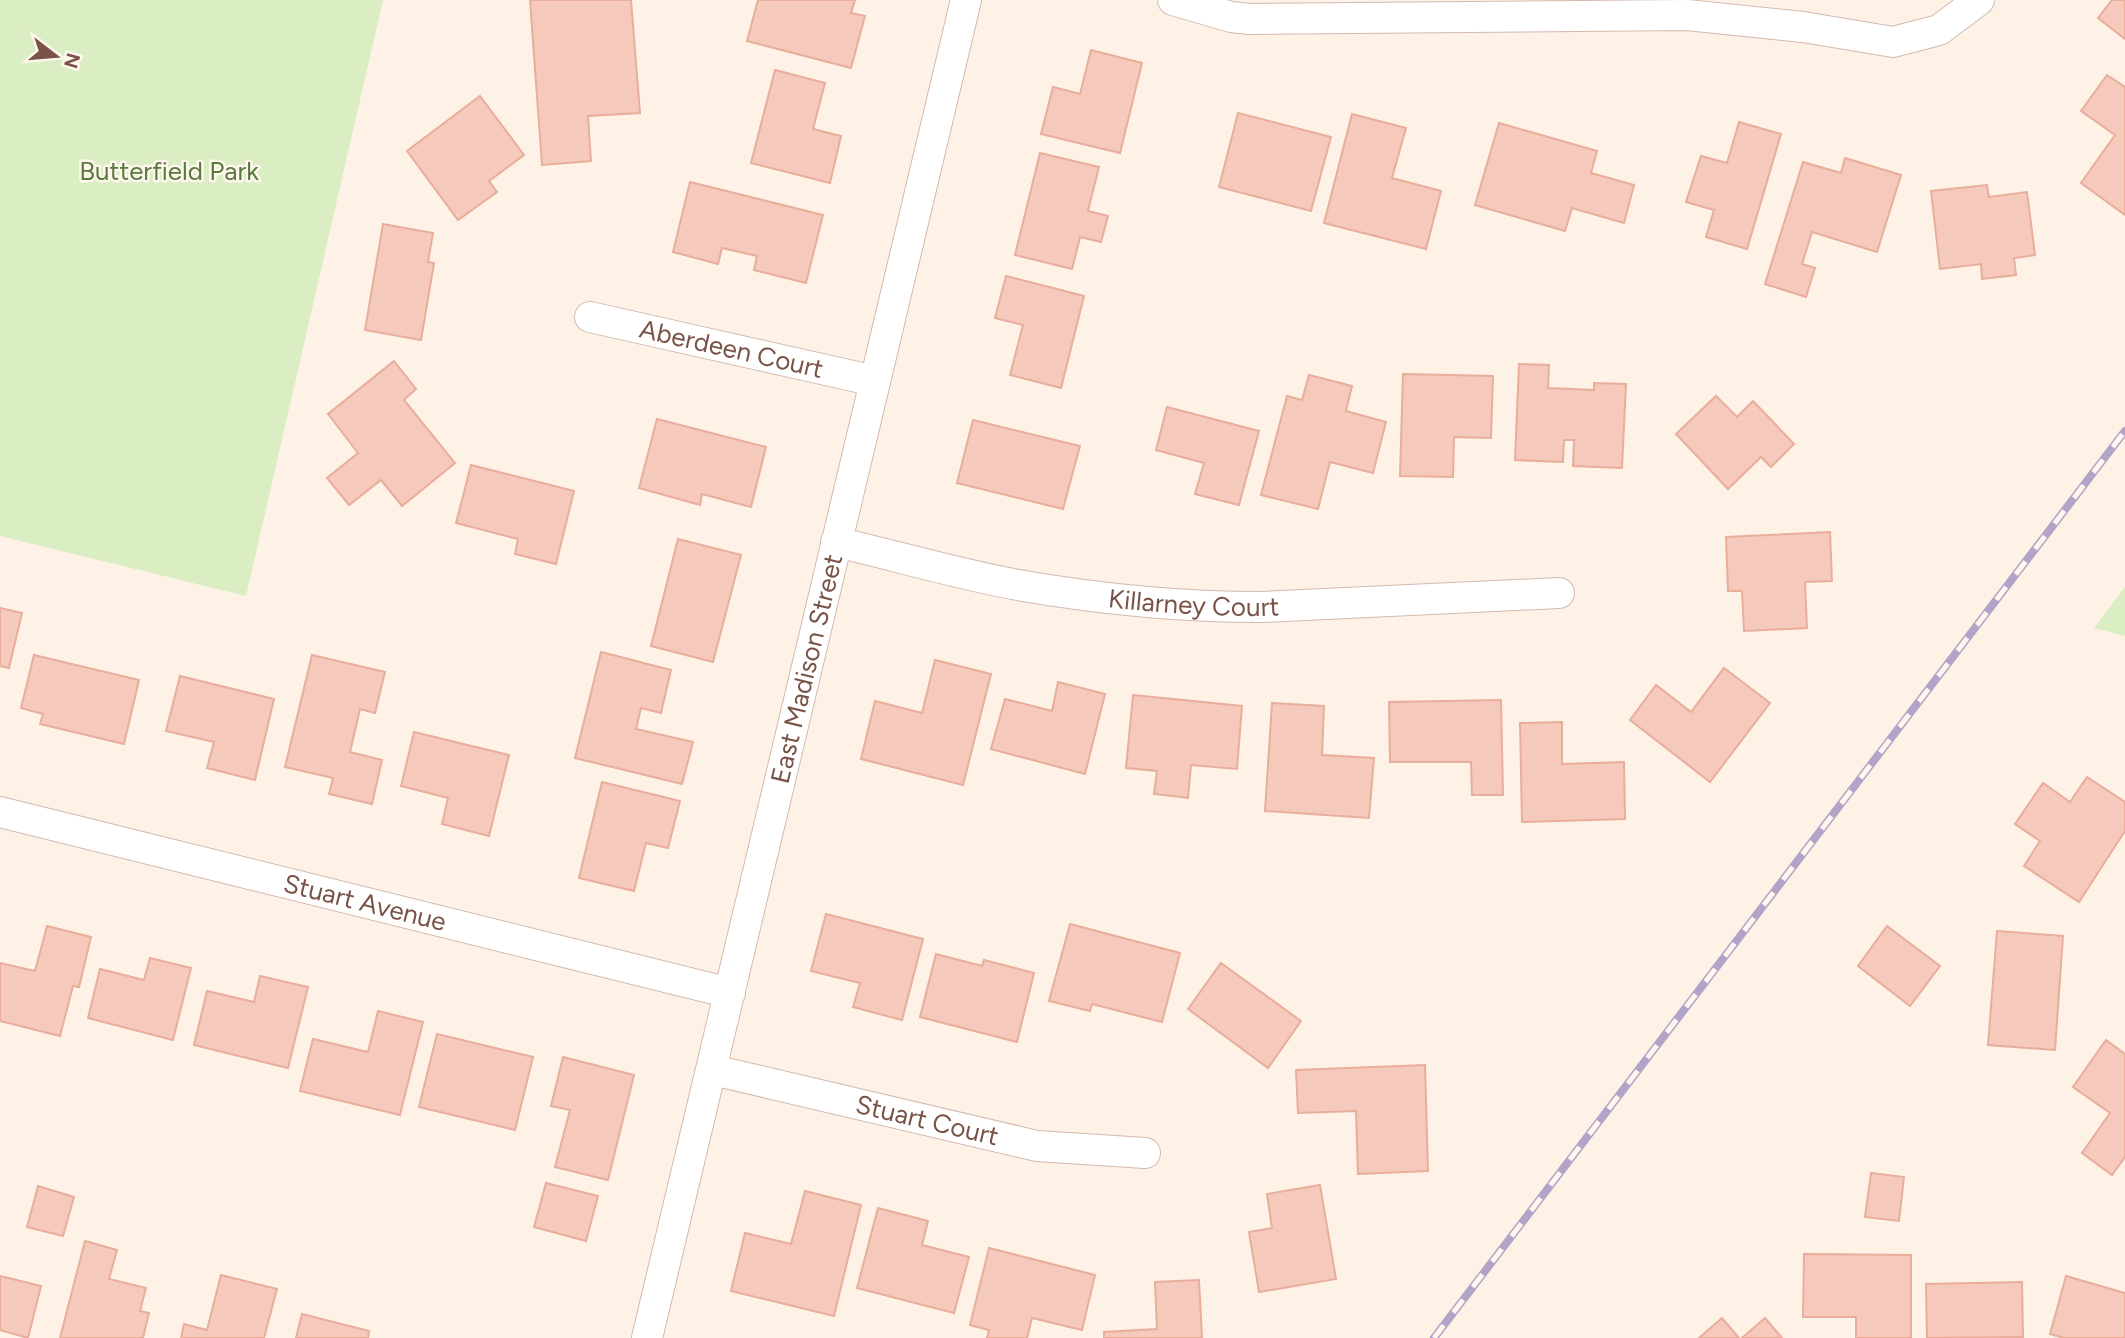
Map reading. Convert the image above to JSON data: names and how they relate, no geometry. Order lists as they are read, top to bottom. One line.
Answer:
{"streets":{"street":["Aberdeen Court","Killarney Court","East Madison Street","Stuart Avenue","Stuart Court"]},"crossings":[["Aberdeen Court","East Madison Street"],["Killarney Court","East Madison Street"],["East Madison Street","Stuart Avenue"],["East Madison Street","Stuart Court"]],"parks":["Butterfield Park"],"north":"right"}
